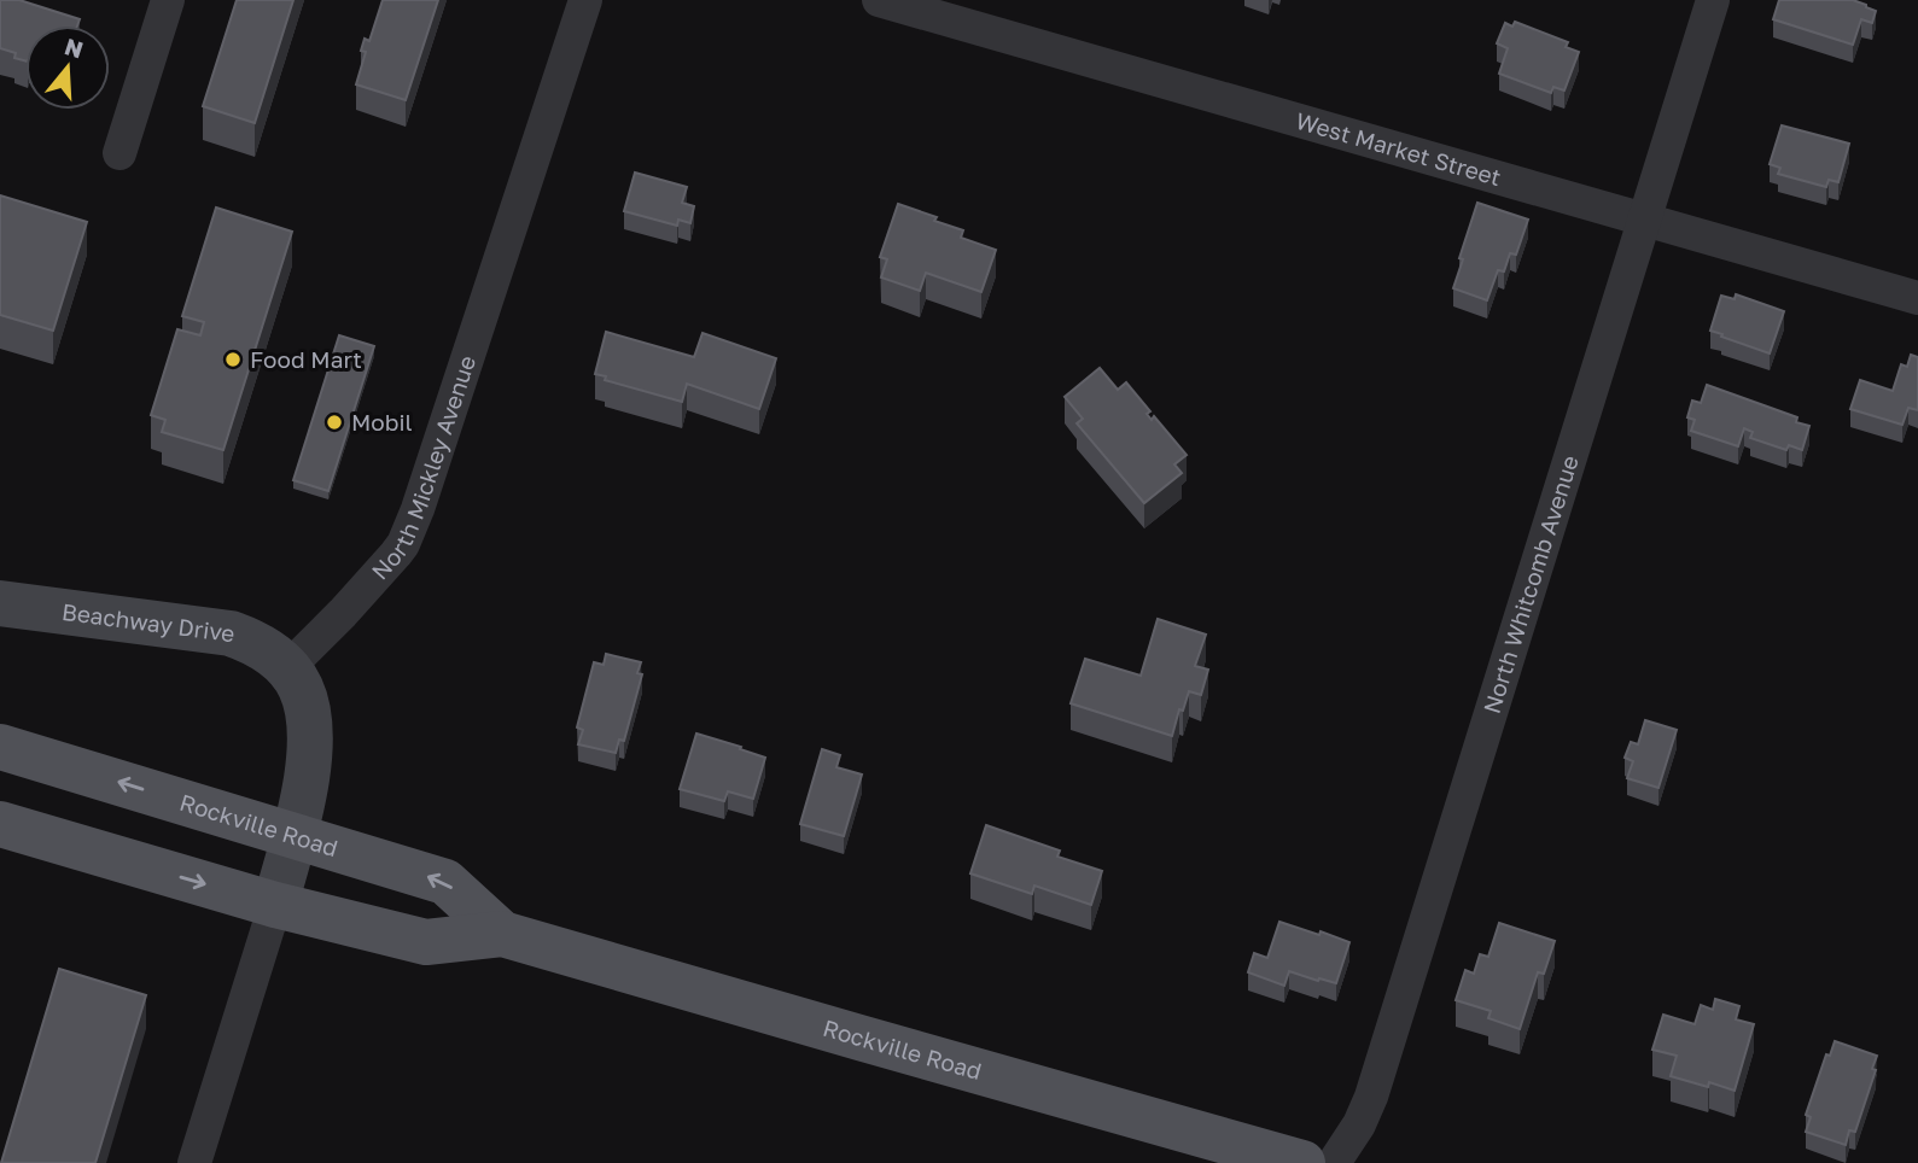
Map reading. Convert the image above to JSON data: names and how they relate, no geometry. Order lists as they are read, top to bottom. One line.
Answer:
{"streets":{"main road":["Rockville Road"],"street":["West Market Street","North Mickley Avenue","North Whitcomb Avenue","Beachway Drive"]},"crossings":[["West Market Street","North Whitcomb Avenue"],["North Mickley Avenue","Beachway Drive"]],"places":["Food Mart","Mobil"],"north":"top"}
